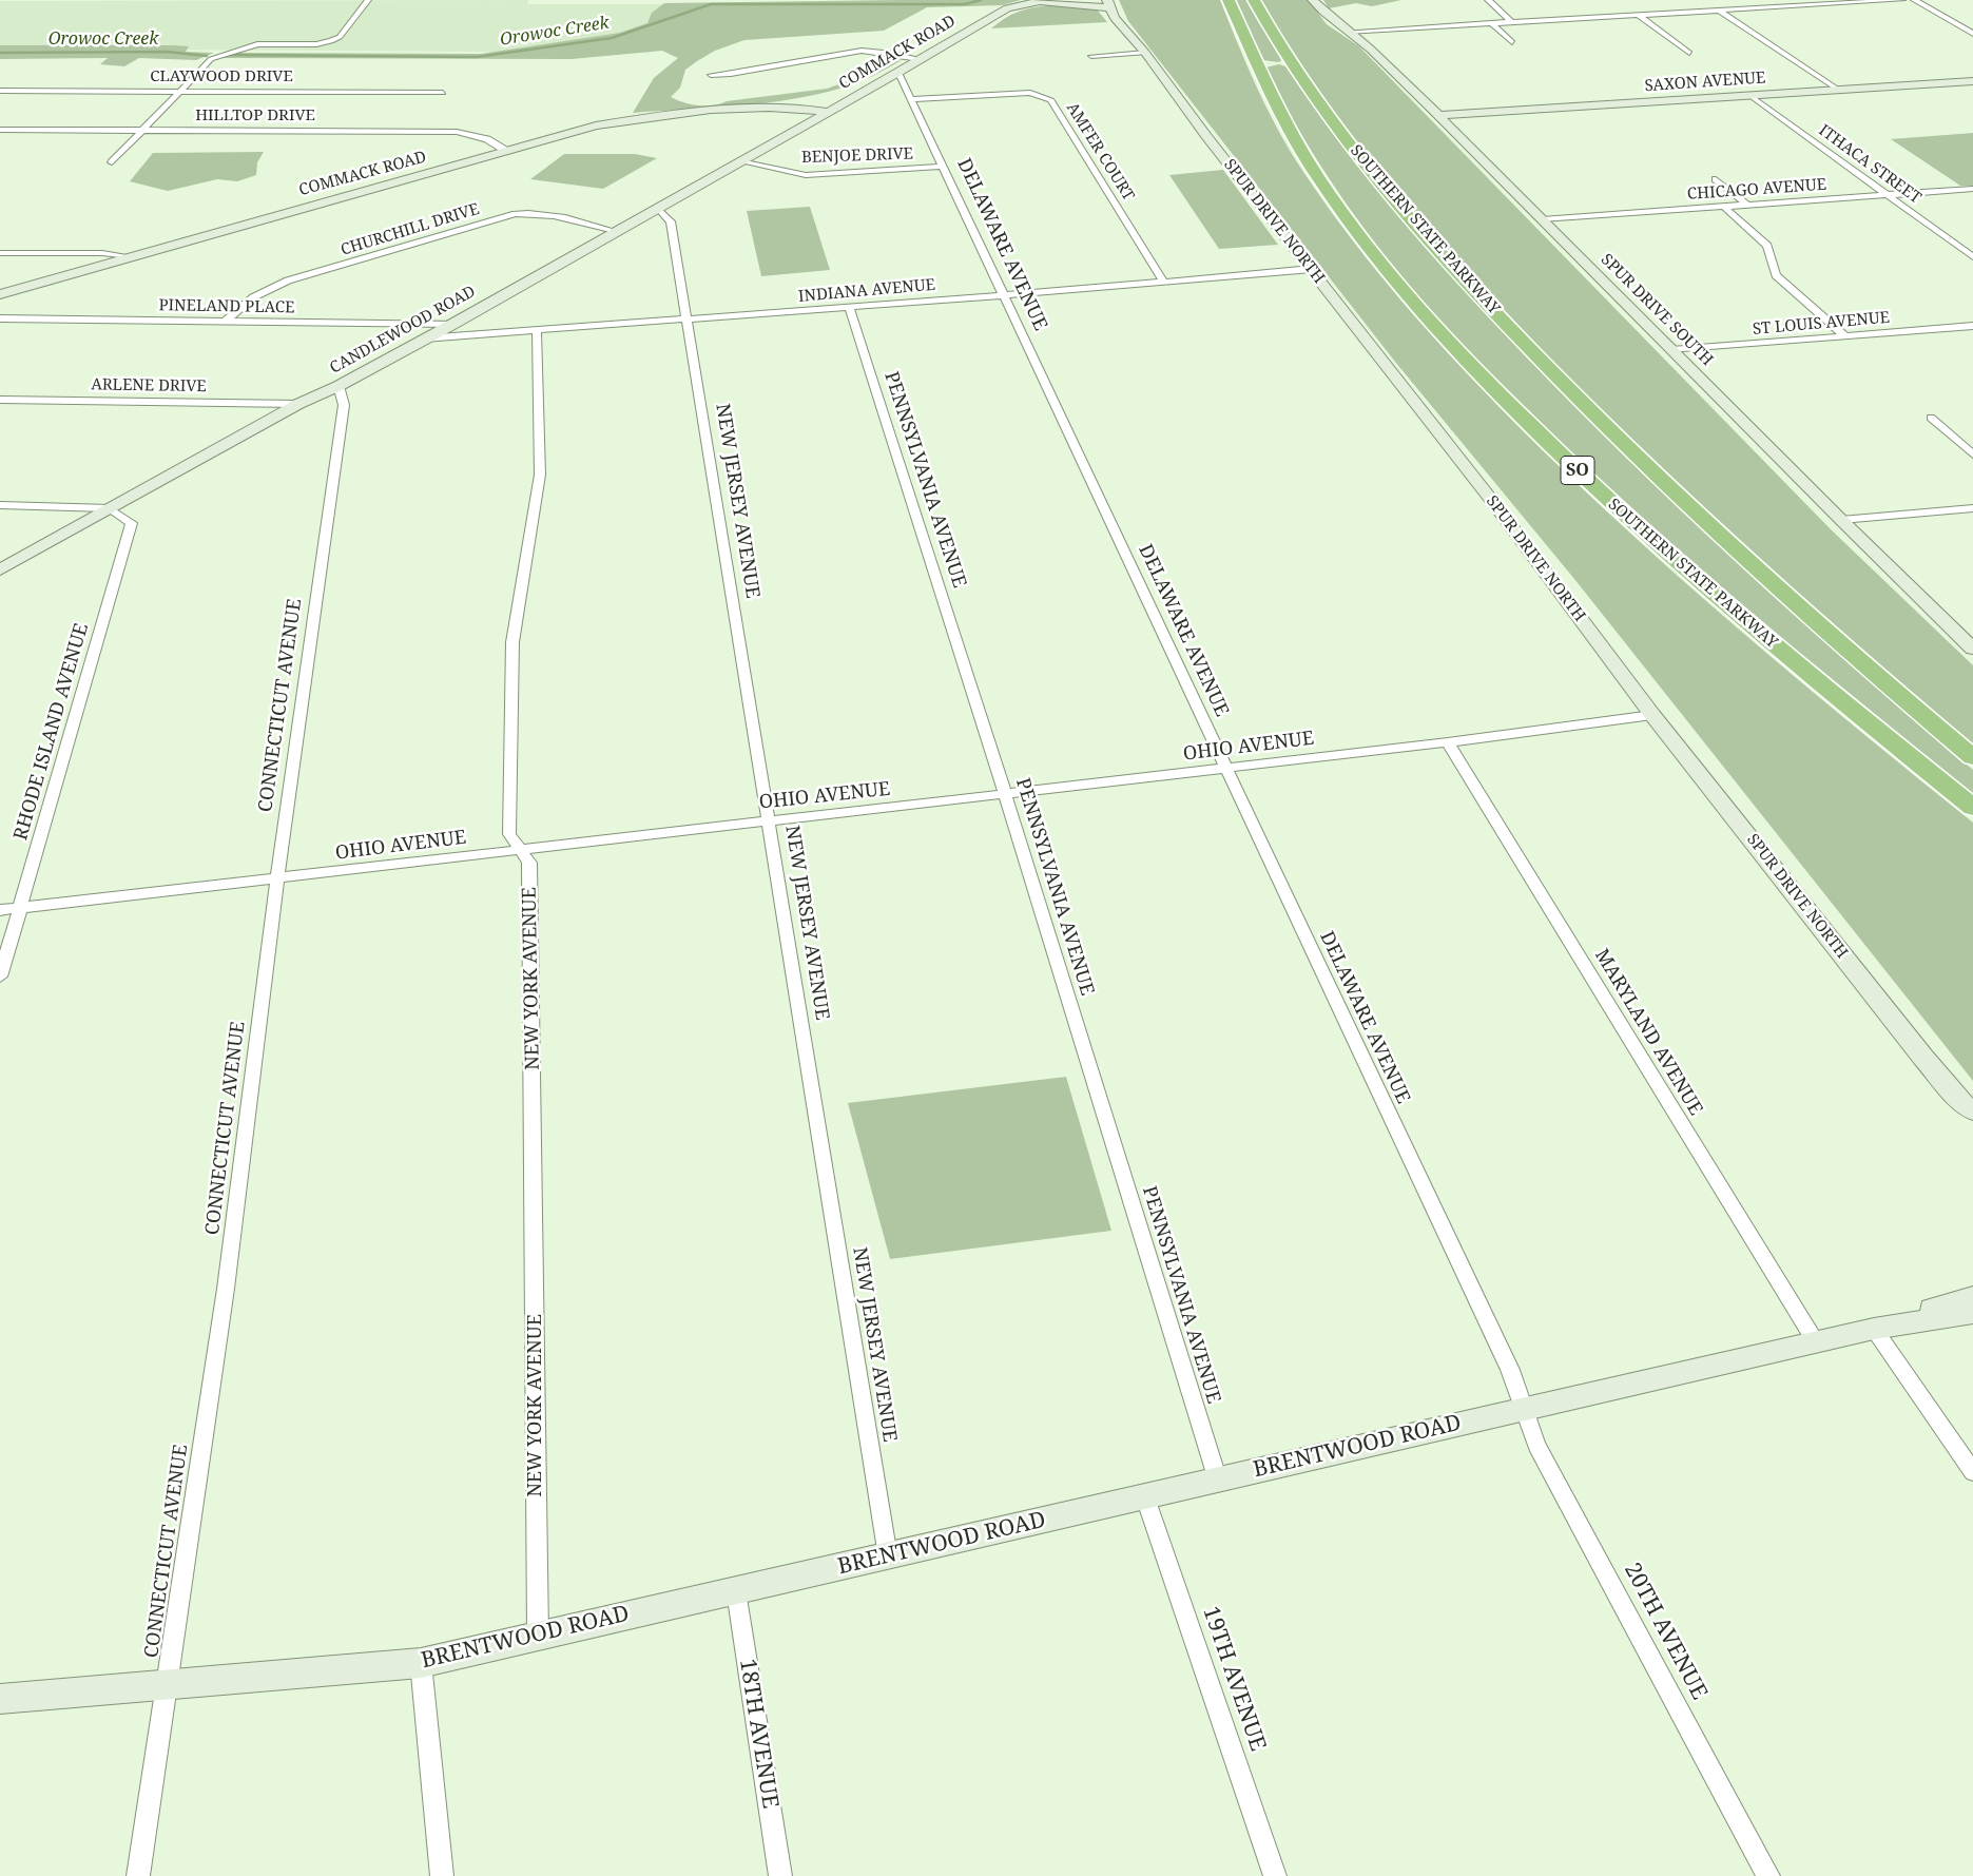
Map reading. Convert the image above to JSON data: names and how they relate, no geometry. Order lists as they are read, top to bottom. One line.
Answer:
{"streets":{"highway":["SOUTHERN STATE PARKWAY","SO"],"street":["COMMACK ROAD","CLAYWOOD DRIVE","SAXON AVENUE","HILLTOP DRIVE","AMFER COURT","BENJOE DRIVE","ITHACA STREET","CHICAGO AVENUE","SPUR DRIVE NORTH","CHURCHILL DRIVE","DELAWARE AVENUE","INDIANA AVENUE","PINELAND PLACE","SPUR DRIVE SOUTH","ST LOUIS AVENUE","CANDLEWOOD ROAD","ARLENE DRIVE","PENNSYLVANIA AVENUE","NEW JERSEY AVENUE","CONNECTICUT AVENUE","RHODE ISLAND AVENUE","OHIO AVENUE","NEW YORK AVENUE","MARYLAND AVENUE","BRENTWOOD ROAD","20TH AVENUE","19TH AVENUE","18TH AVENUE"]},"crossings":[["COMMACK ROAD","HILLTOP DRIVE"],["COMMACK ROAD","SPUR DRIVE NORTH"],["COMMACK ROAD","DELAWARE AVENUE"],["COMMACK ROAD","CANDLEWOOD ROAD"],["SAXON AVENUE","ITHACA STREET"],["SAXON AVENUE","SPUR DRIVE SOUTH"],["AMFER COURT","DELAWARE AVENUE"],["AMFER COURT","INDIANA AVENUE"],["BENJOE DRIVE","DELAWARE AVENUE"],["BENJOE DRIVE","CANDLEWOOD ROAD"],["ITHACA STREET","CHICAGO AVENUE"],["CHICAGO AVENUE","SPUR DRIVE SOUTH"],["SPUR DRIVE NORTH","INDIANA AVENUE"],["SPUR DRIVE NORTH","OHIO AVENUE"],["CHURCHILL DRIVE","PINELAND PLACE"],["CHURCHILL DRIVE","CANDLEWOOD ROAD"],["DELAWARE AVENUE","INDIANA AVENUE"],["DELAWARE AVENUE","OHIO AVENUE"],["DELAWARE AVENUE","BRENTWOOD ROAD"],["DELAWARE AVENUE","20TH AVENUE"],["INDIANA AVENUE","CANDLEWOOD ROAD"],["INDIANA AVENUE","PENNSYLVANIA AVENUE"],["INDIANA AVENUE","NEW JERSEY AVENUE"],["INDIANA AVENUE","NEW YORK AVENUE"],["PINELAND PLACE","CANDLEWOOD ROAD"],["SPUR DRIVE SOUTH","ST LOUIS AVENUE"],["CANDLEWOOD ROAD","ARLENE DRIVE"],["CANDLEWOOD ROAD","NEW JERSEY AVENUE"],["CANDLEWOOD ROAD","CONNECTICUT AVENUE"],["CANDLEWOOD ROAD","RHODE ISLAND AVENUE"],["PENNSYLVANIA AVENUE","OHIO AVENUE"],["PENNSYLVANIA AVENUE","BRENTWOOD ROAD"],["NEW JERSEY AVENUE","OHIO AVENUE"],["NEW JERSEY AVENUE","BRENTWOOD ROAD"],["CONNECTICUT AVENUE","OHIO AVENUE"],["CONNECTICUT AVENUE","BRENTWOOD ROAD"],["RHODE ISLAND AVENUE","OHIO AVENUE"],["OHIO AVENUE","NEW YORK AVENUE"],["OHIO AVENUE","MARYLAND AVENUE"],["NEW YORK AVENUE","BRENTWOOD ROAD"],["MARYLAND AVENUE","BRENTWOOD ROAD"],["BRENTWOOD ROAD","20TH AVENUE"],["BRENTWOOD ROAD","19TH AVENUE"],["BRENTWOOD ROAD","18TH AVENUE"]],"water":["Orowoc Creek"]}
